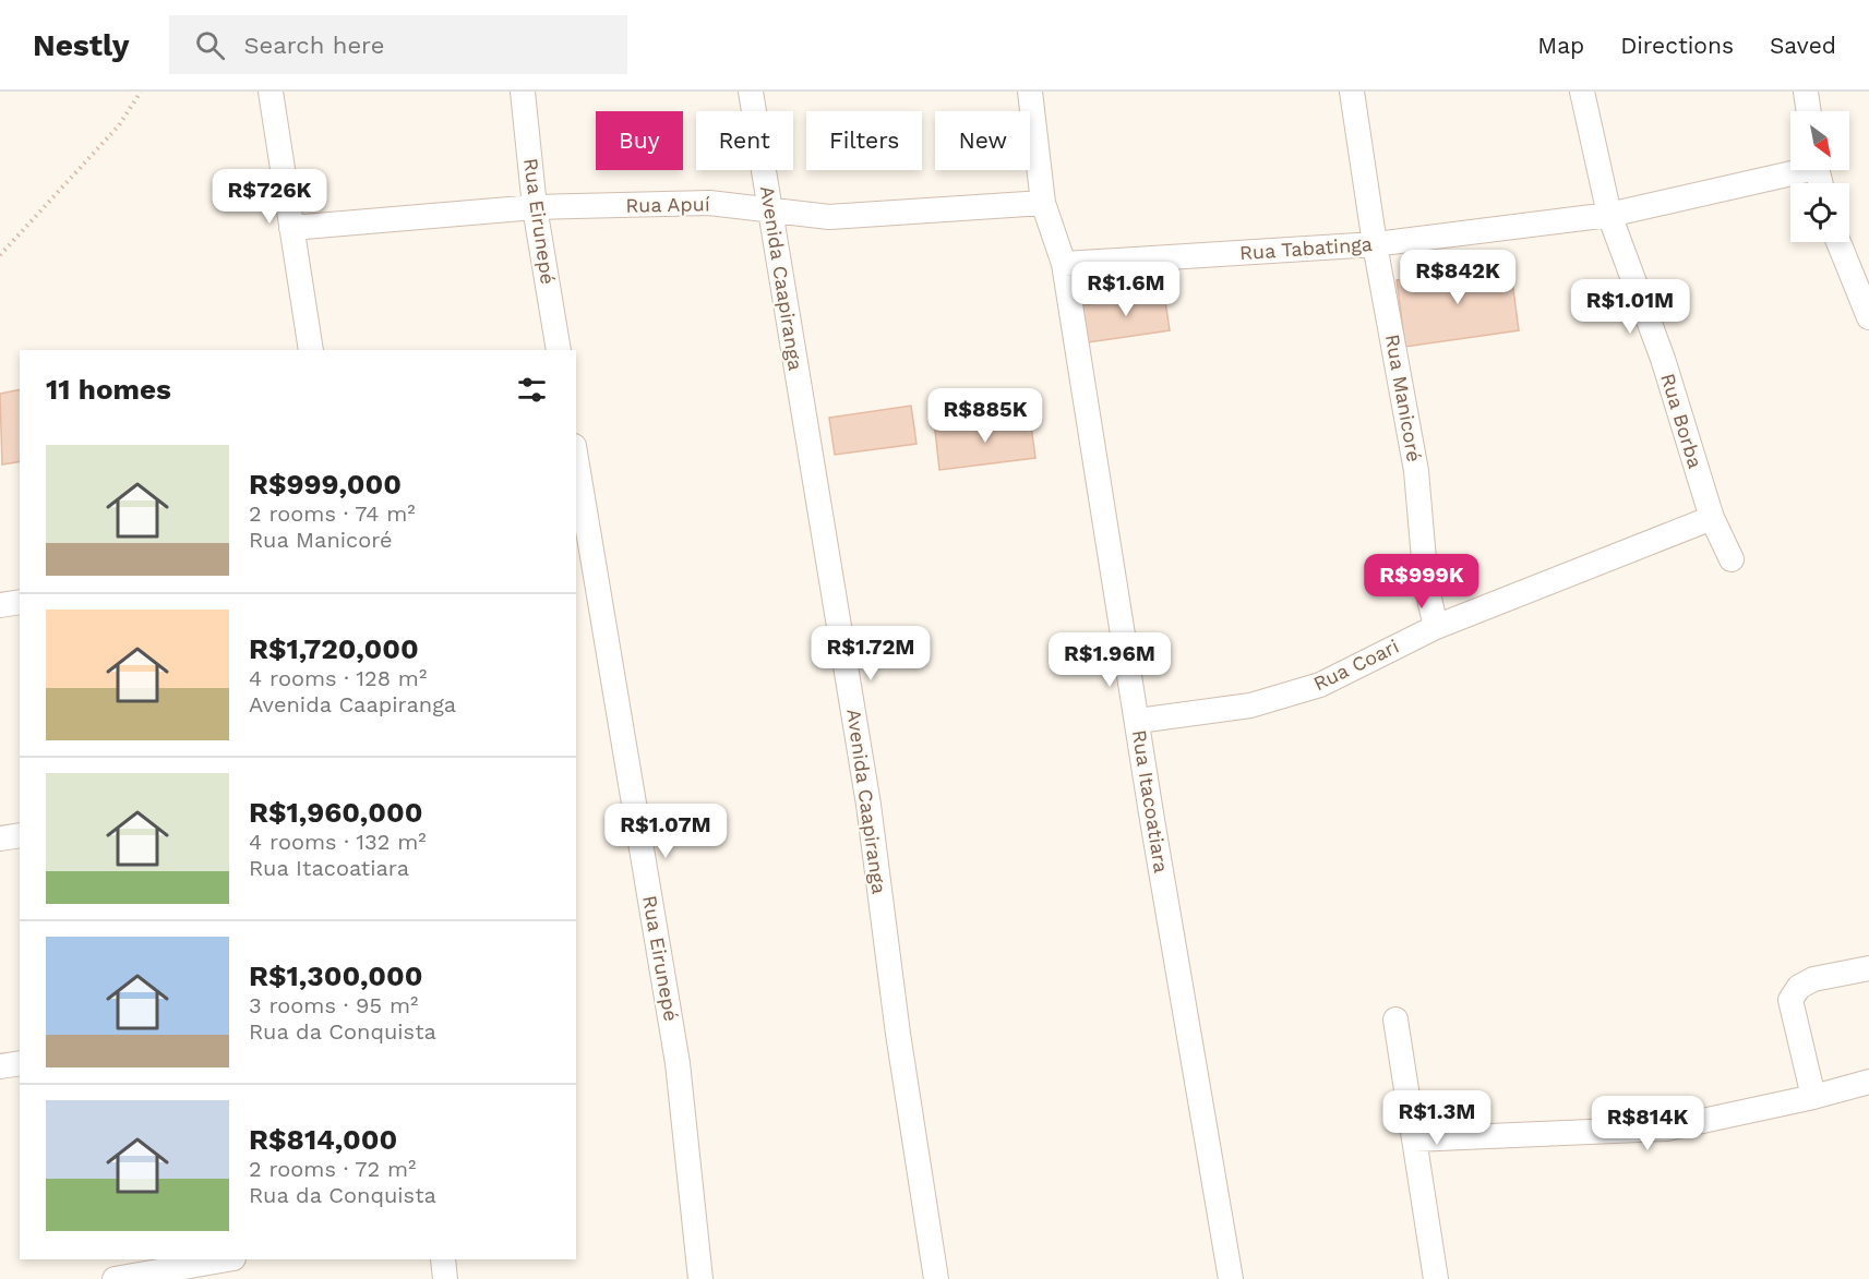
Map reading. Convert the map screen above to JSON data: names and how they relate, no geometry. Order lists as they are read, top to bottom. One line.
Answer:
{"streets":{"street":["Rua Apuí","Rua Eirunepé","Rua Tabatinga","Avenida Caapiranga","Rua Manicoré","Rua Borba","Rua Coari","Rua Itacoatiara"]},"crossings":[["Rua Apuí","Rua Eirunepé"],["Rua Apuí","Avenida Caapiranga"],["Rua Apuí","Rua Itacoatiara"],["Rua Tabatinga","Rua Manicoré"],["Rua Tabatinga","Rua Borba"],["Rua Tabatinga","Rua Itacoatiara"],["Rua Manicoré","Rua Coari"],["Rua Borba","Rua Coari"],["Rua Coari","Rua Itacoatiara"]],"north":"bottom right","page":{"header":"Nestly","search":"Search here","nav":["Map","Directions","Saved"],"chip":["Buy","Rent","Filters","New"],"price":["R$726K","R$842K","R$1.6M","R$1.01M","R$885K","R$999K","R$1.72M","R$1.96M","R$1.07M","R$1.3M","R$814K"],"heading":"11 homes","list":[{"name":"R$999,000","note":"2 rooms · 74 m² · Rua Manicoré"},{"name":"R$1,720,000","note":"4 rooms · 128 m² · Avenida Caapiranga"},{"name":"R$1,960,000","note":"4 rooms · 132 m² · Rua Itacoatiara"},{"name":"R$1,300,000","note":"3 rooms · 95 m² · Rua da Conquista"},{"name":"R$814,000","note":"2 rooms · 72 m² · Rua da Conquista"}]}}
